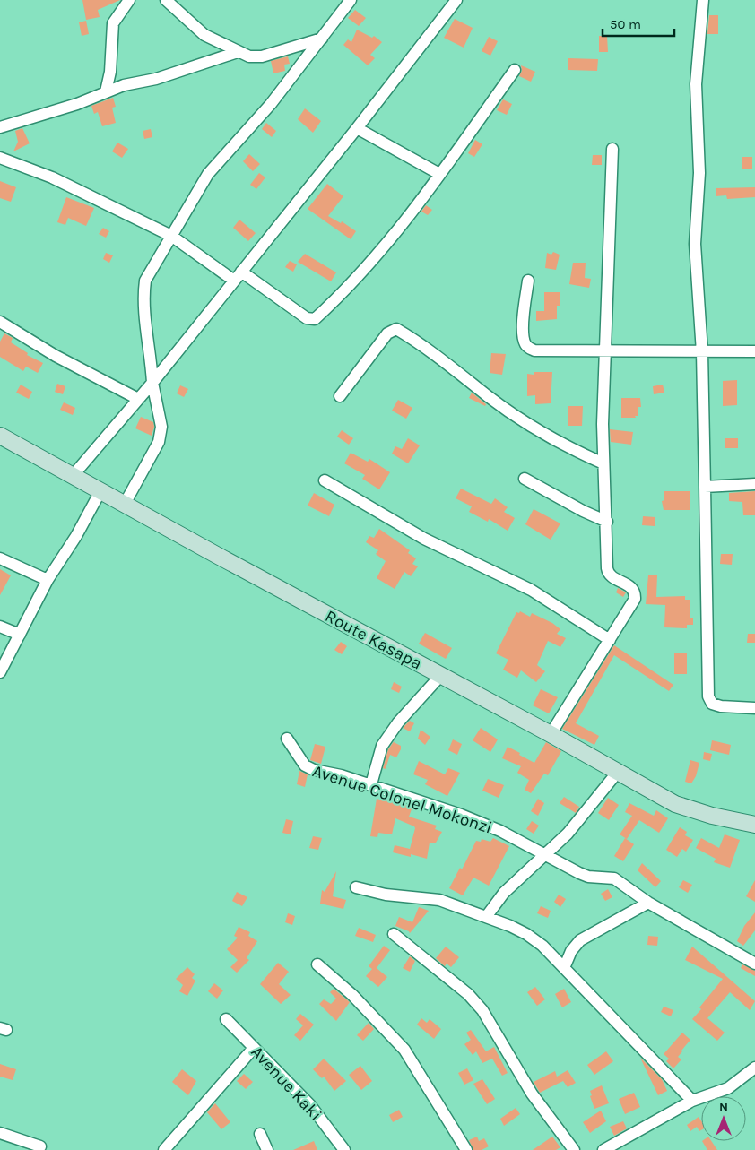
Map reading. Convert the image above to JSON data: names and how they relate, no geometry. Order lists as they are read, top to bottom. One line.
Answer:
{"streets":{"main road":["Route Kasapa"],"street":["Avenue Colonel Mokonzi","Avenue Kaki"]},"scale_bar":"50 m","north":"top"}
